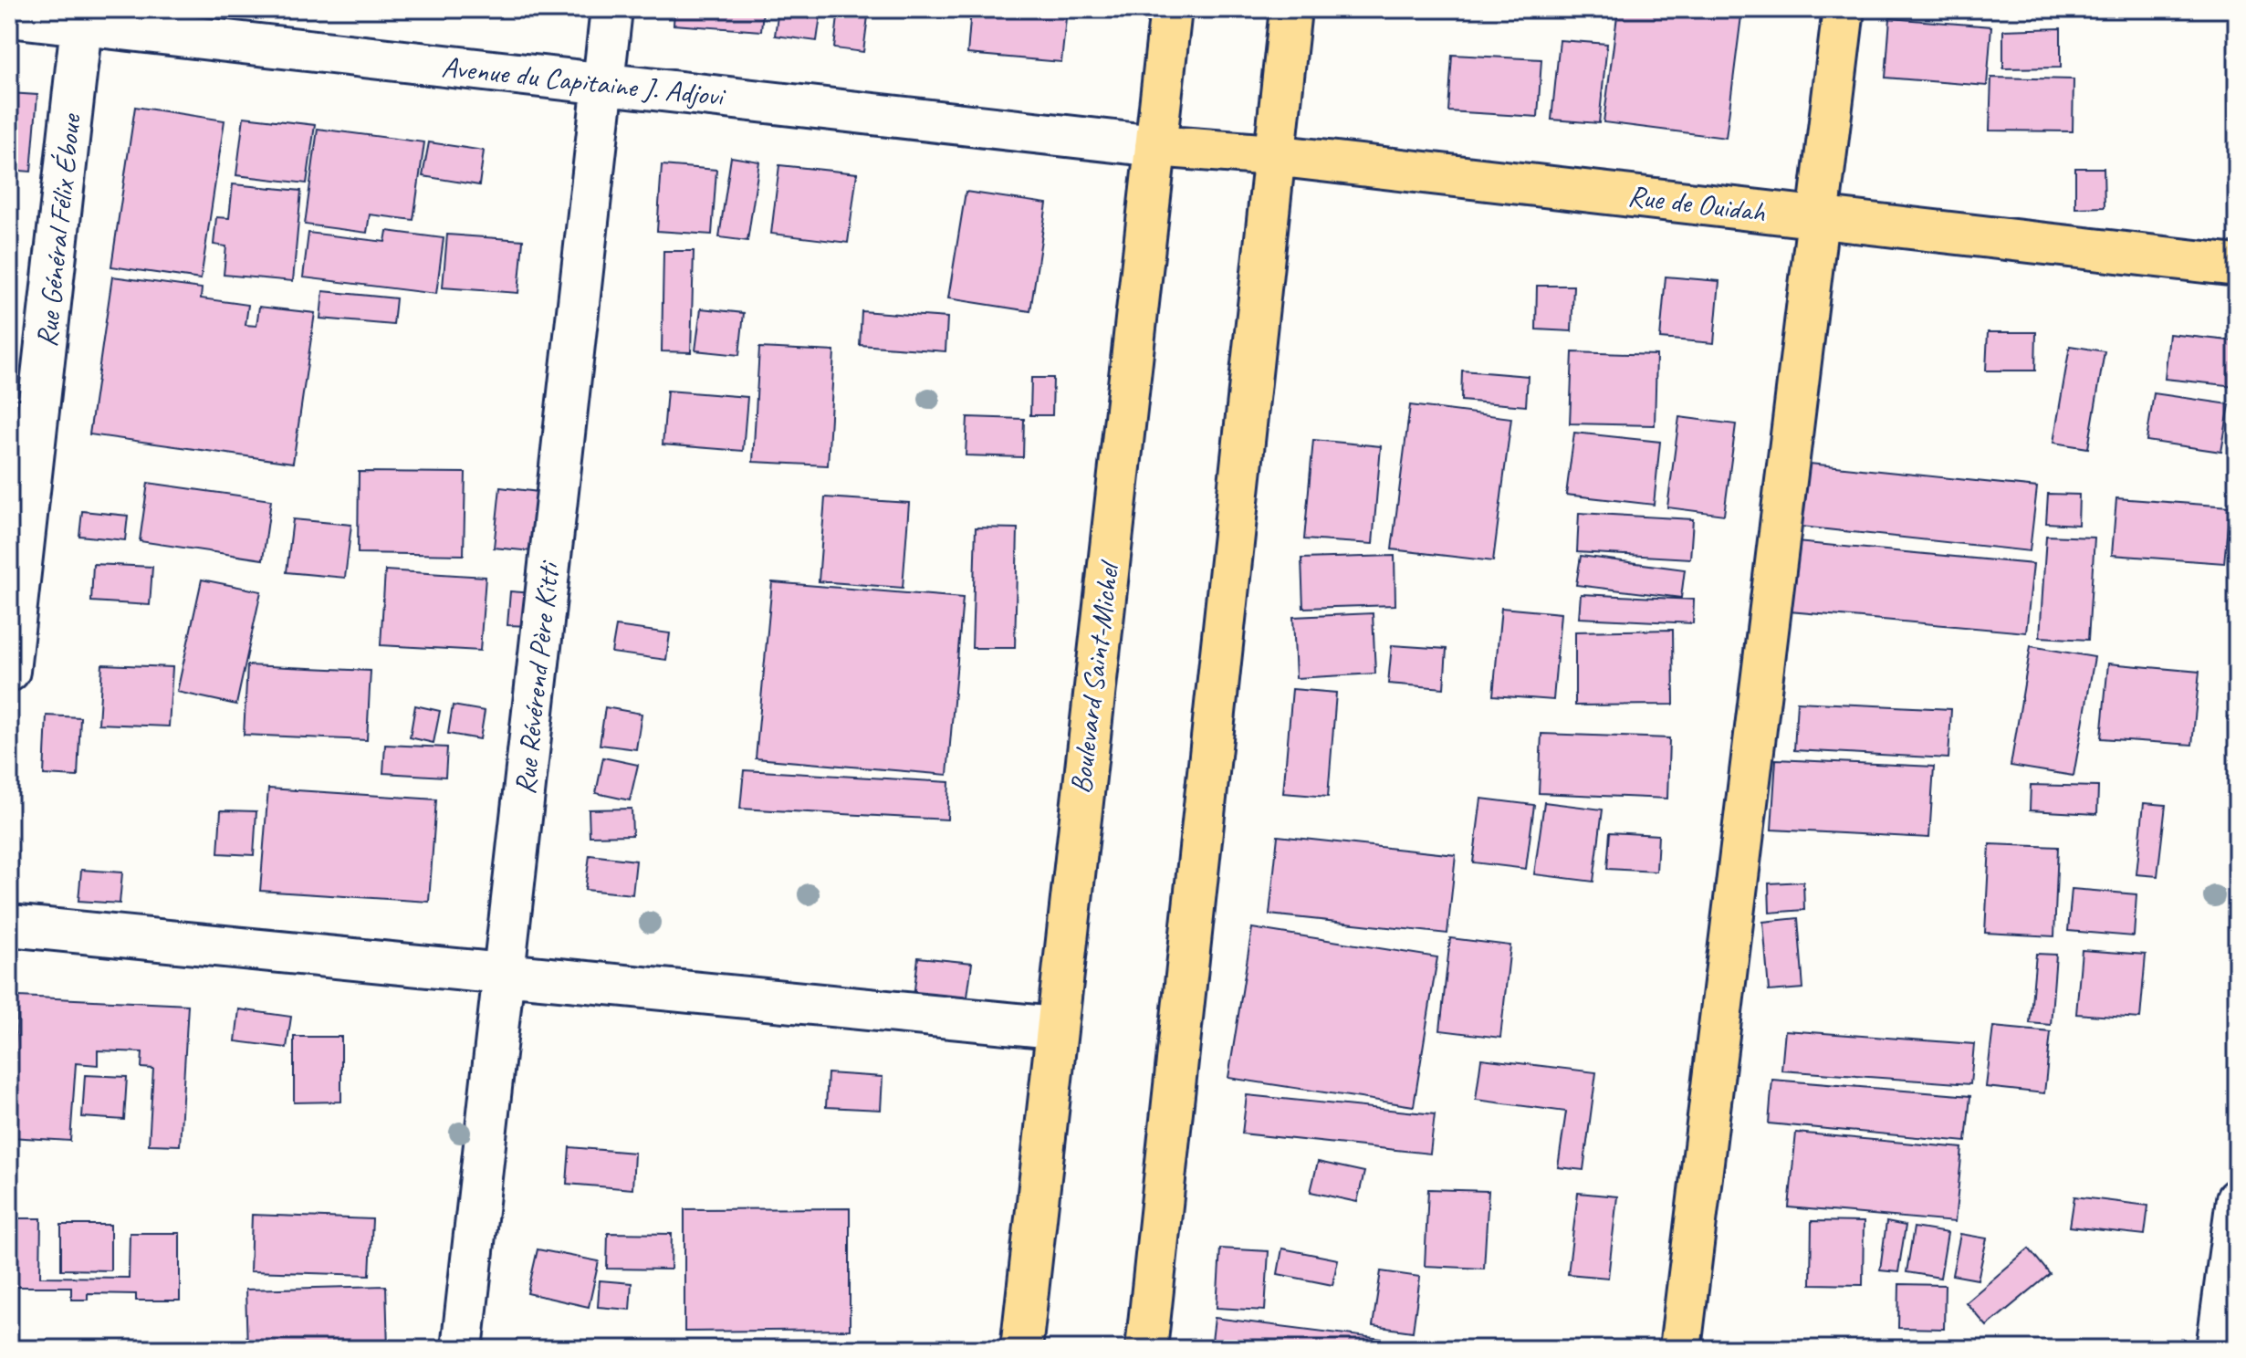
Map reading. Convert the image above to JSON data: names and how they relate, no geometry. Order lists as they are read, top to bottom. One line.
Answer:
{"streets":{"main road":["Rue de Ouidah","Boulevard Saint-Michel"],"street":["Avenue du Capitaine J. Adjovi","Rue Général Félix Éboue","Rue Révérend Père Kitti"]},"crossings":[["Avenue du Capitaine J. Adjovi","Rue de Ouidah"],["Avenue du Capitaine J. Adjovi","Rue Général Félix Éboue"],["Avenue du Capitaine J. Adjovi","Rue Révérend Père Kitti"],["Avenue du Capitaine J. Adjovi","Boulevard Saint-Michel"],["Rue de Ouidah","Boulevard Saint-Michel"]]}
